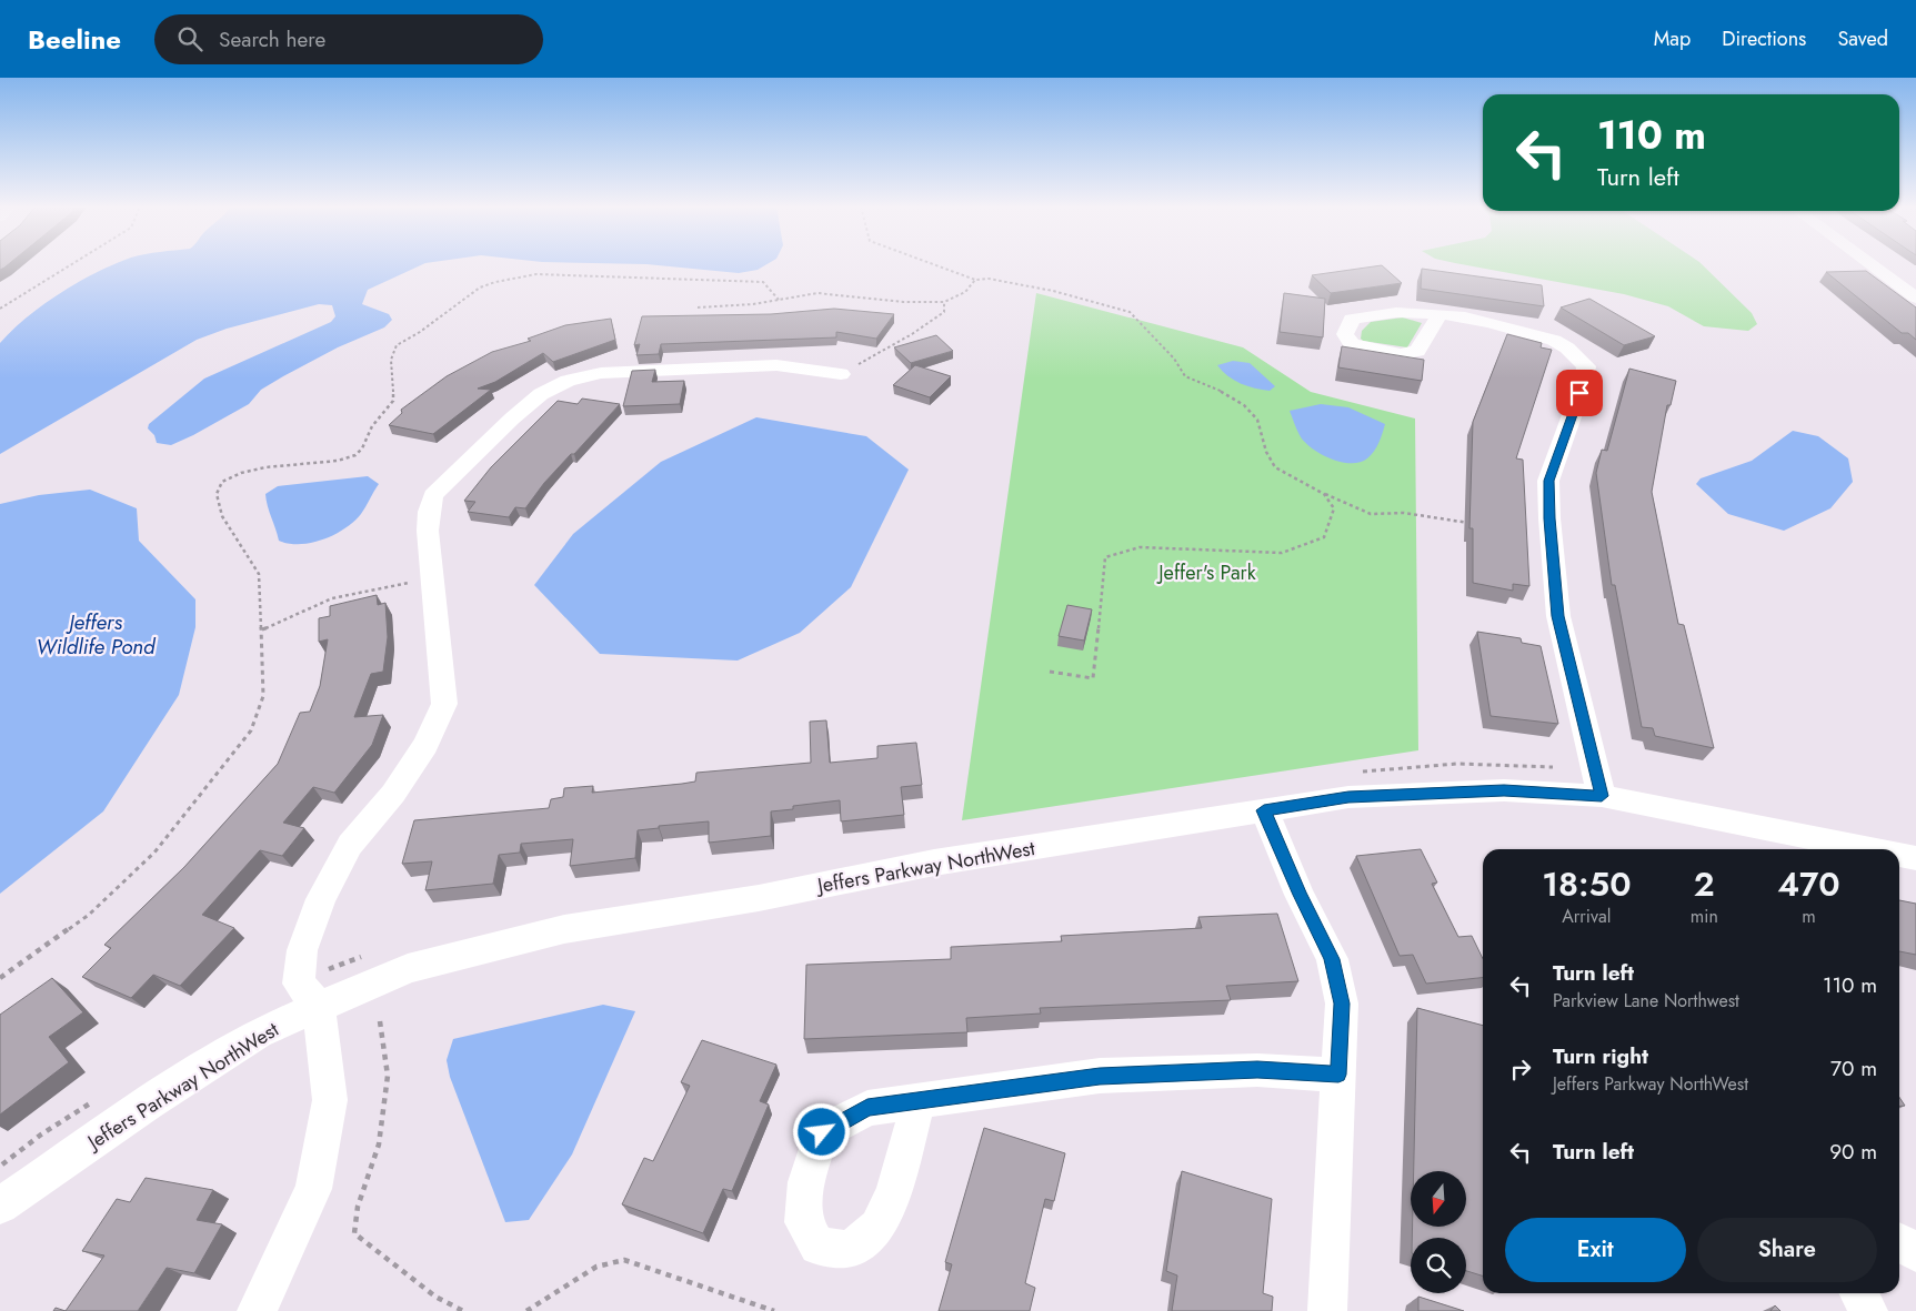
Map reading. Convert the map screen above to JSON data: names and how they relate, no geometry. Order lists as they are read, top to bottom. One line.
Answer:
{"streets":{"street":["Jeffers Parkway NorthWest"]},"water":["Jeffers Wildlife Pond"],"parks":["Jeffer's Park"],"north":"bottom","page":{"header":"Beeline","search":"Search here","nav":["Map","Directions","Saved"],"turn":["110 m","Turn left"],"eta":["18:50","Arrival","2","min","470","m"],"list":[{"name":"Turn left","note":"Parkview Lane Northwest","value":"110 m"},{"name":"Turn right","note":"Jeffers Parkway NorthWest","value":"70 m"},{"name":"Turn left","value":"90 m"}],"buttons":["Exit","Share"]}}
